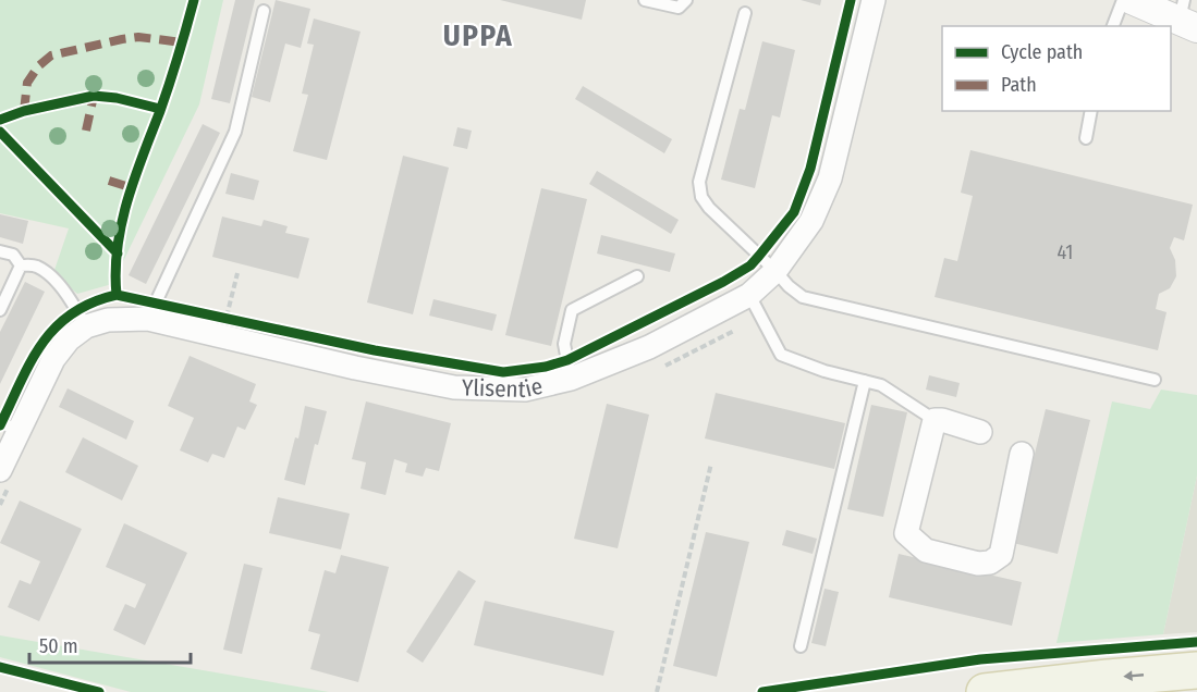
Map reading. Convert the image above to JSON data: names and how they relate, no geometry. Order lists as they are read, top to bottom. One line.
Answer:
{"streets":{"street":["Ylisentie"]},"districts":["UPPA"],"house_numbers":["41"],"legend":["Cycle path","Path"],"scale_bar":"50 m"}
